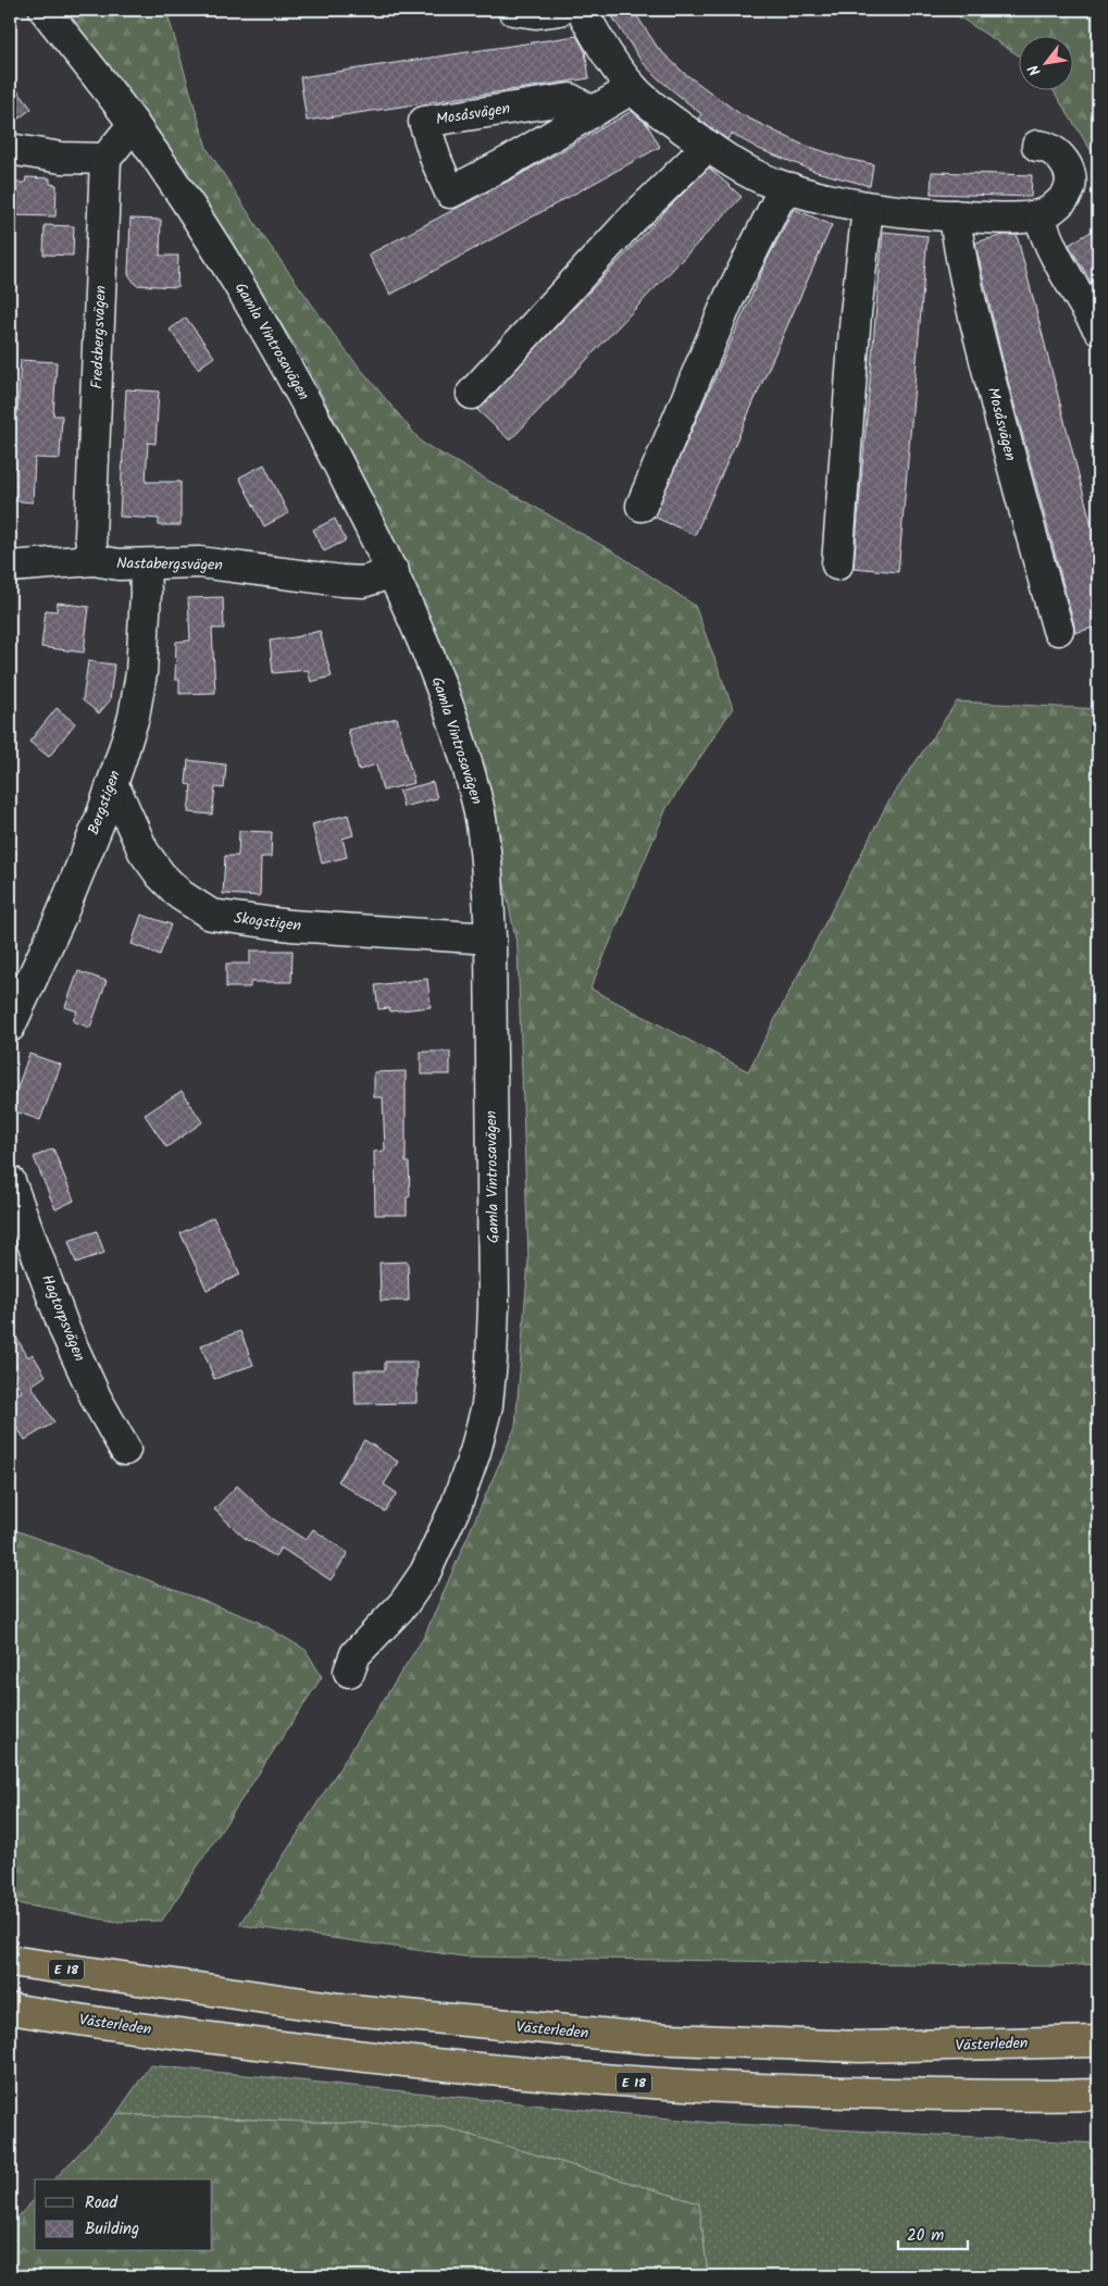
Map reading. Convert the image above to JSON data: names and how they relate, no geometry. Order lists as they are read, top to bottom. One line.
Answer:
{"streets":{"highway":["E 18","Västerleden"],"street":["Mosåsvägen","Fredsbergsvägen","Gamla Vintrosavägen","Nastabergsvägen","Bergstigen","Skogstigen","Hagtorpsvägen"]},"crossings":[["Fredsbergsvägen","Nastabergsvägen"],["Gamla Vintrosavägen","Nastabergsvägen"],["Gamla Vintrosavägen","Skogstigen"],["Nastabergsvägen","Bergstigen"],["Bergstigen","Skogstigen"]],"legend":["Road","Building"],"scale_bar":"20 m","north":"bottom left"}
